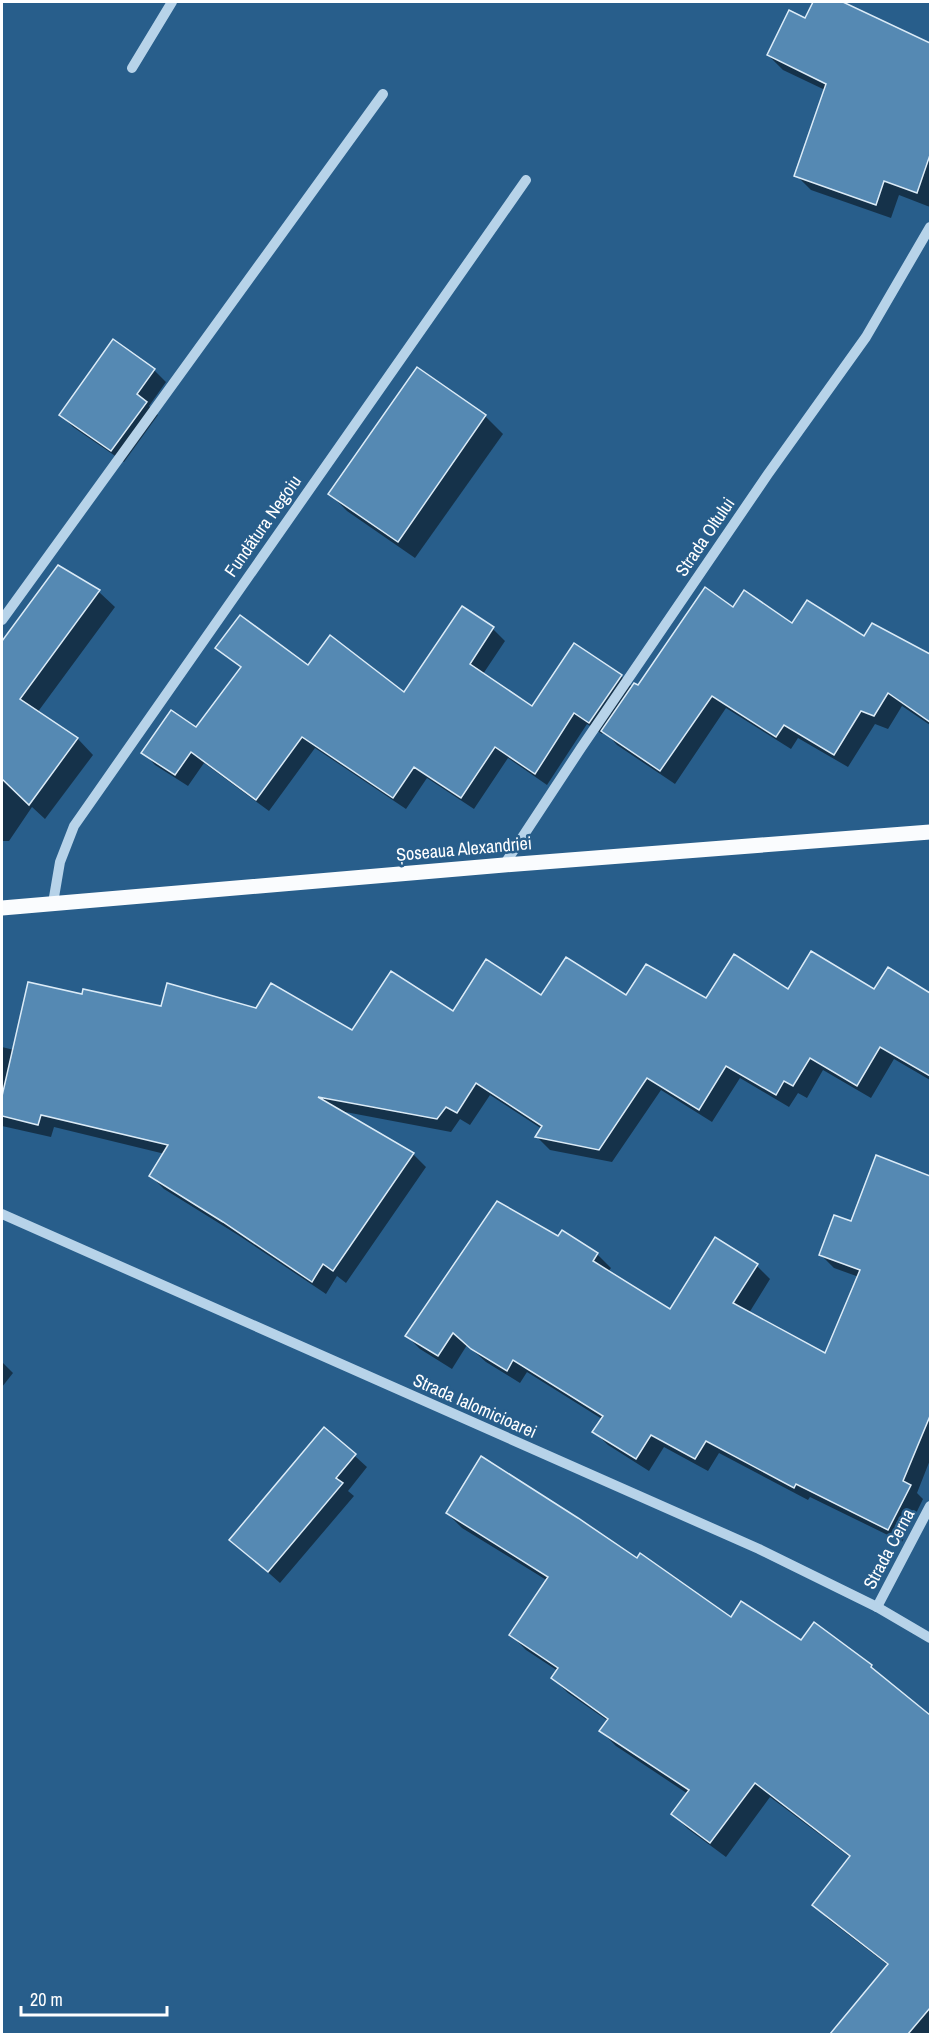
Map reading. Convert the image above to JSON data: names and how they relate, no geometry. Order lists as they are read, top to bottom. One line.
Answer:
{"streets":{"main road":["Șoseaua Alexandriei"],"street":["Fundătura Negoiu","Strada Oltului","Strada Ialomicioarei","Strada Cerna"]},"crossings":[["Fundătura Negoiu","Șoseaua Alexandriei"],["Strada Oltului","Șoseaua Alexandriei"],["Strada Ialomicioarei","Strada Cerna"]],"scale_bar":"20 m"}
